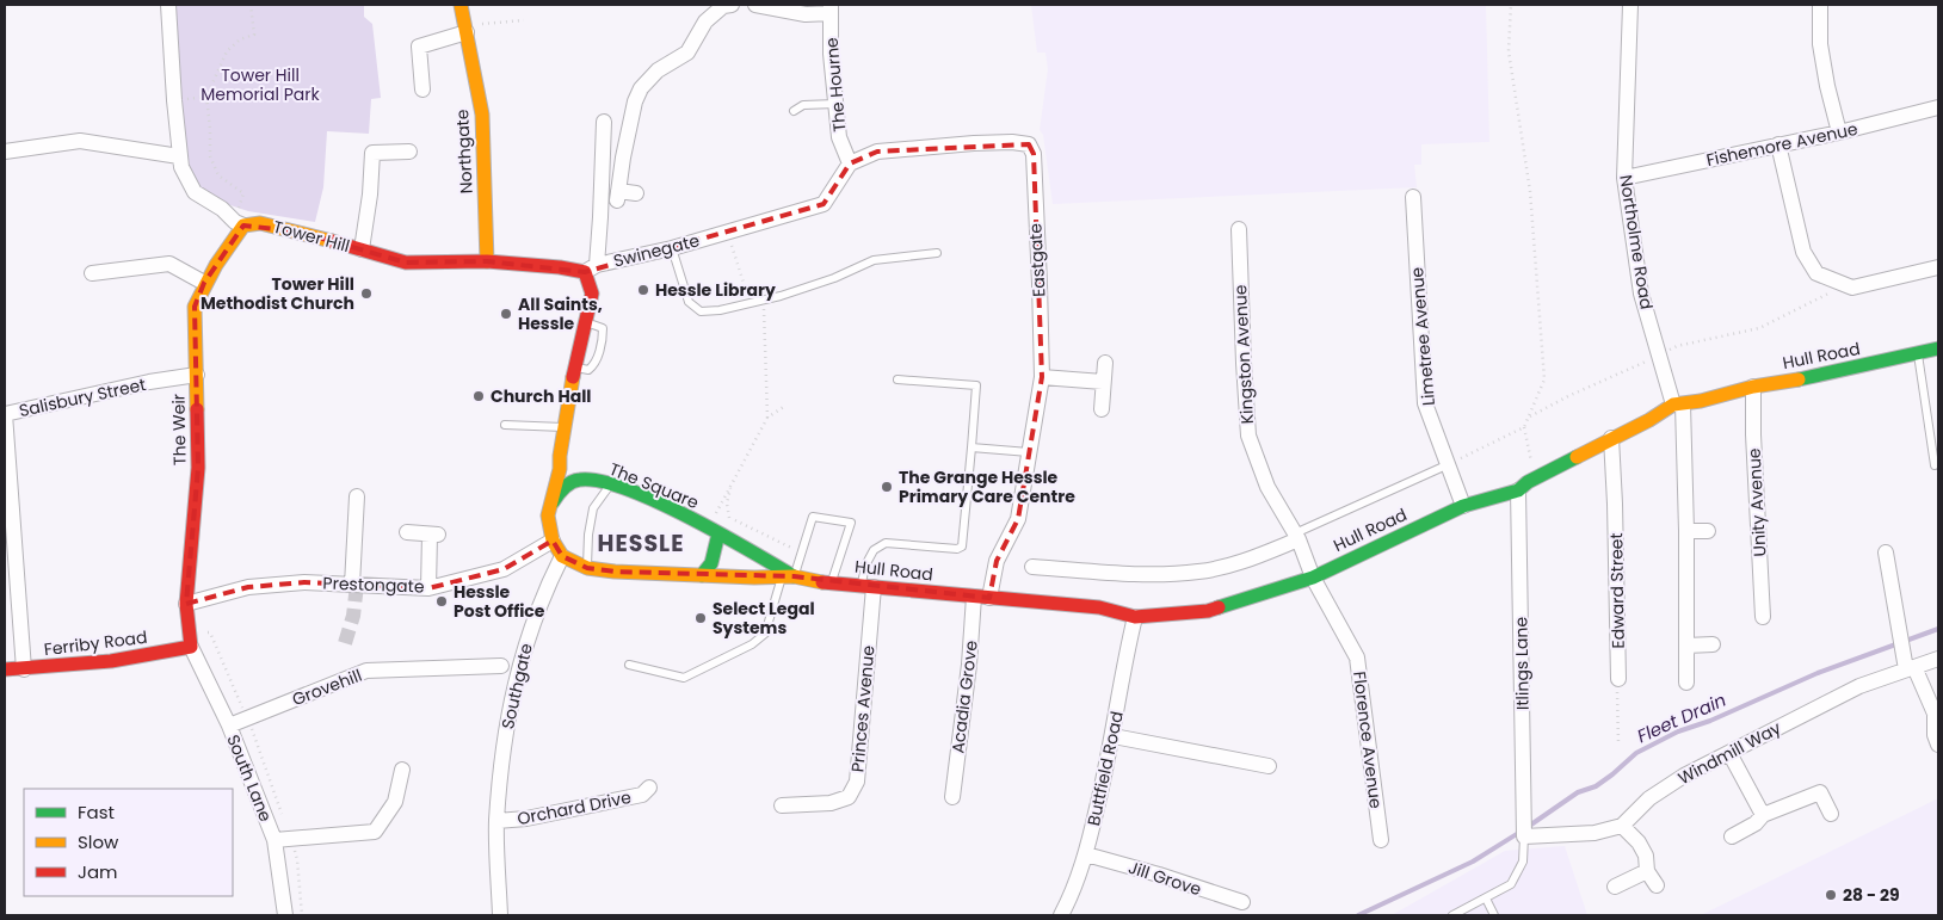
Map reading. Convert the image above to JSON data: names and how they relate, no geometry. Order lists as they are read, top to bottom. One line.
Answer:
{"streets":{"street":["The Hourne","Fishemore Avenue","Northgate","Tower Hill","Northolme Road","Swinegate","Eastgate","Limetree Avenue","Kingston Avenue","Hull Road","Salisbury Street","The Weir","The Square","Unity Avenue","Prestongate","Edward Street","Ferriby Road","Itlings Lane","Southgate","Grovehill","Acadia Grove","Princes Avenue","Florence Avenue","Windmill Way","Buttfield Road","South Lane","Orchard Drive","Jill Grove"]},"crossings":[["The Hourne","Swinegate"],["The Hourne","Eastgate"],["Fishemore Avenue","Northolme Road"],["Northgate","Tower Hill"],["Northgate","Swinegate"],["Tower Hill","Swinegate"],["Tower Hill","The Weir"],["Northolme Road","Hull Road"],["Swinegate","Eastgate"],["Eastgate","Hull Road"],["Eastgate","Acadia Grove"],["Limetree Avenue","Hull Road"],["Kingston Avenue","Hull Road"],["Kingston Avenue","Florence Avenue"],["Hull Road","The Square"],["Hull Road","Unity Avenue"],["Hull Road","Edward Street"],["Hull Road","Itlings Lane"],["Hull Road","Acadia Grove"],["Hull Road","Princes Avenue"],["Hull Road","Florence Avenue"],["Hull Road","Buttfield Road"],["Salisbury Street","The Weir"],["The Weir","Prestongate"],["The Weir","Ferriby Road"],["The Weir","South Lane"],["Ferriby Road","South Lane"],["Southgate","Orchard Drive"],["Grovehill","South Lane"],["Buttfield Road","Jill Grove"]],"districts":["HESSLE"],"water":["Fleet Drain"],"parks":["Tower Hill Memorial Park"],"places":["Hessle Library","Tower Hill Methodist Church","All Saints, Hessle","Church Hall","The Grange Hessle Primary Care Centre","Hessle Post Office","Select Legal Systems","28 - 29"],"legend":["Fast","Slow","Jam"]}
